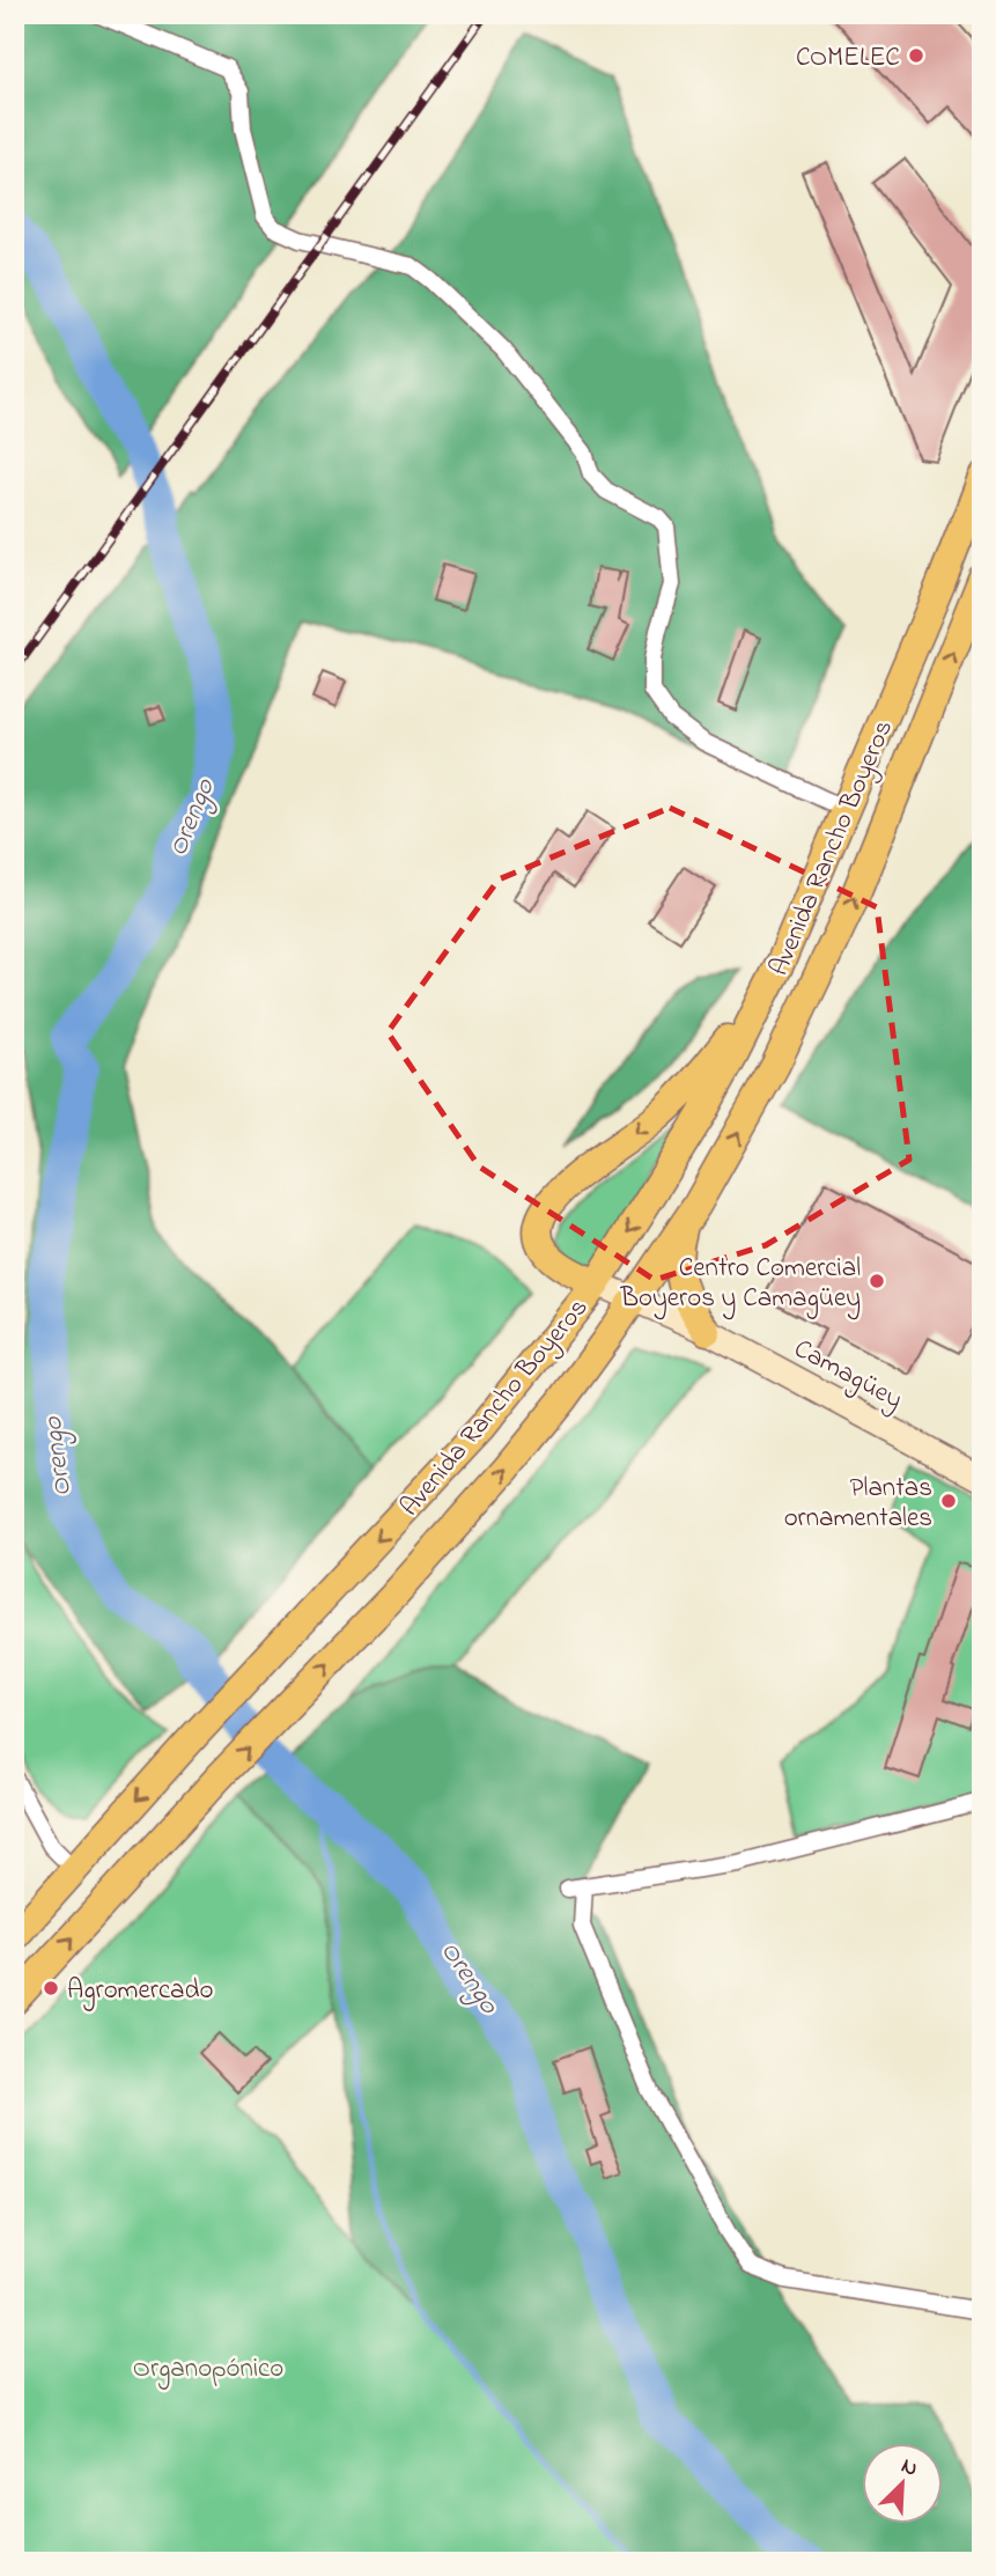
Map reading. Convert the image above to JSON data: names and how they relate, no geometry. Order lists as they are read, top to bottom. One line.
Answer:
{"streets":{"highway":["Avenida Rancho Boyeros"],"main road":["Camagüey"]},"crossings":[["Avenida Rancho Boyeros","Camagüey"]],"water":["Orengo"],"parks":["Organopónico"],"places":["COMELEC","Centro Comercial Boyeros y Camagüey","Plantas ornamentales","Agromercado"],"north":"top right"}
